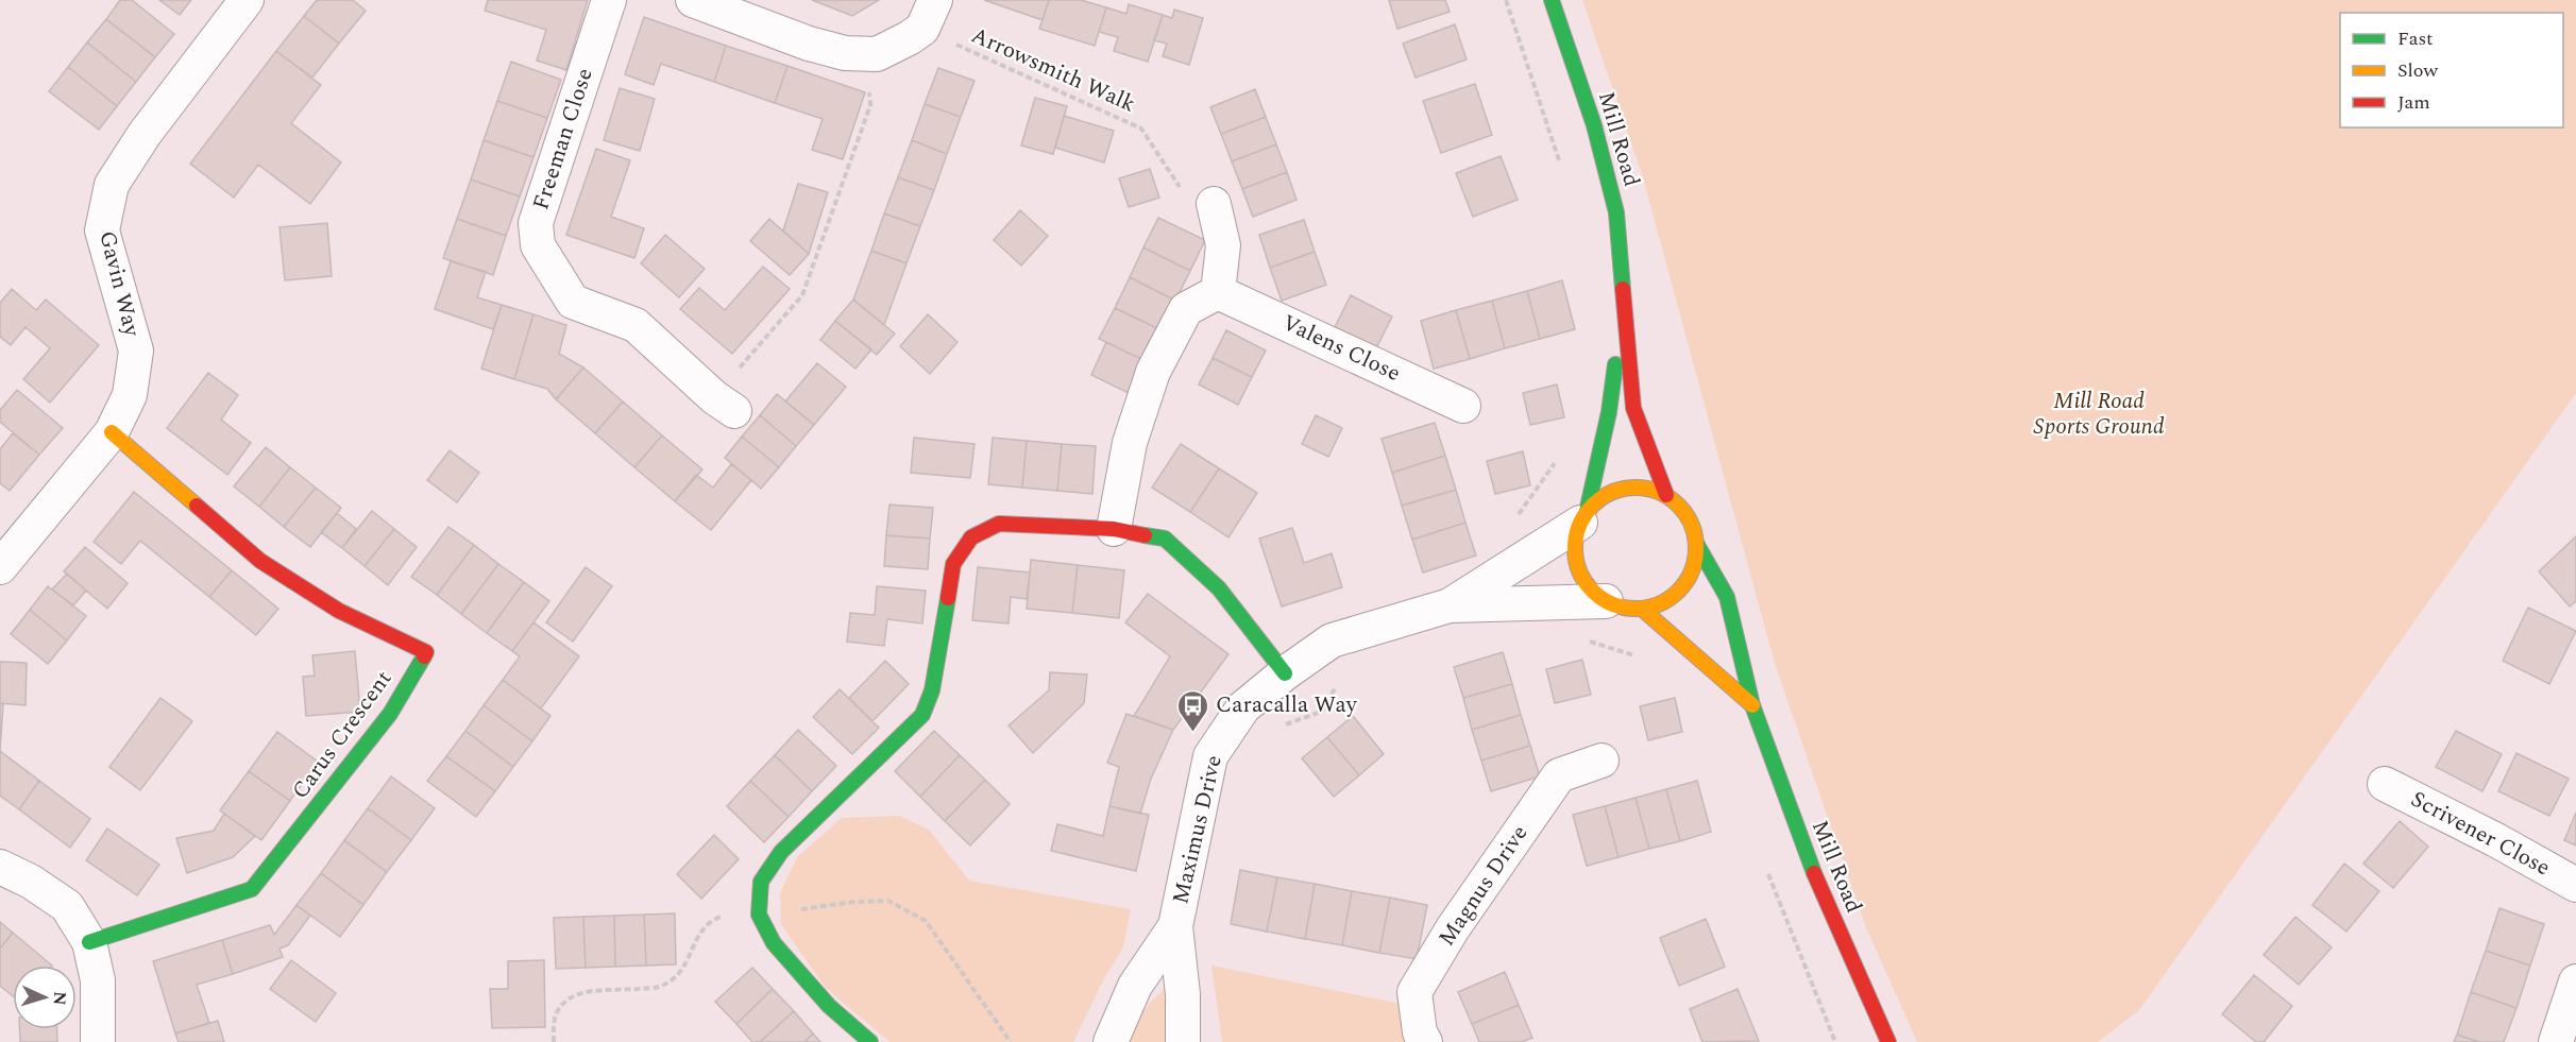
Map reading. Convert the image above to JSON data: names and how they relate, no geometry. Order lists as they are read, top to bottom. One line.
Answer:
{"streets":{"street":["Freeman Close","Mill Road","Gavin Way","Valens Close","Carus Crescent","Maximus Drive","Scrivener Close","Magnus Drive"],"path":["Arrowsmith Walk"]},"crossings":[["Mill Road","Maximus Drive"],["Gavin Way","Carus Crescent"]],"parks":["Mill Road Sports Ground"],"places":{"bus stop":["Caracalla Way"]},"legend":["Fast","Slow","Jam"],"north":"right"}
